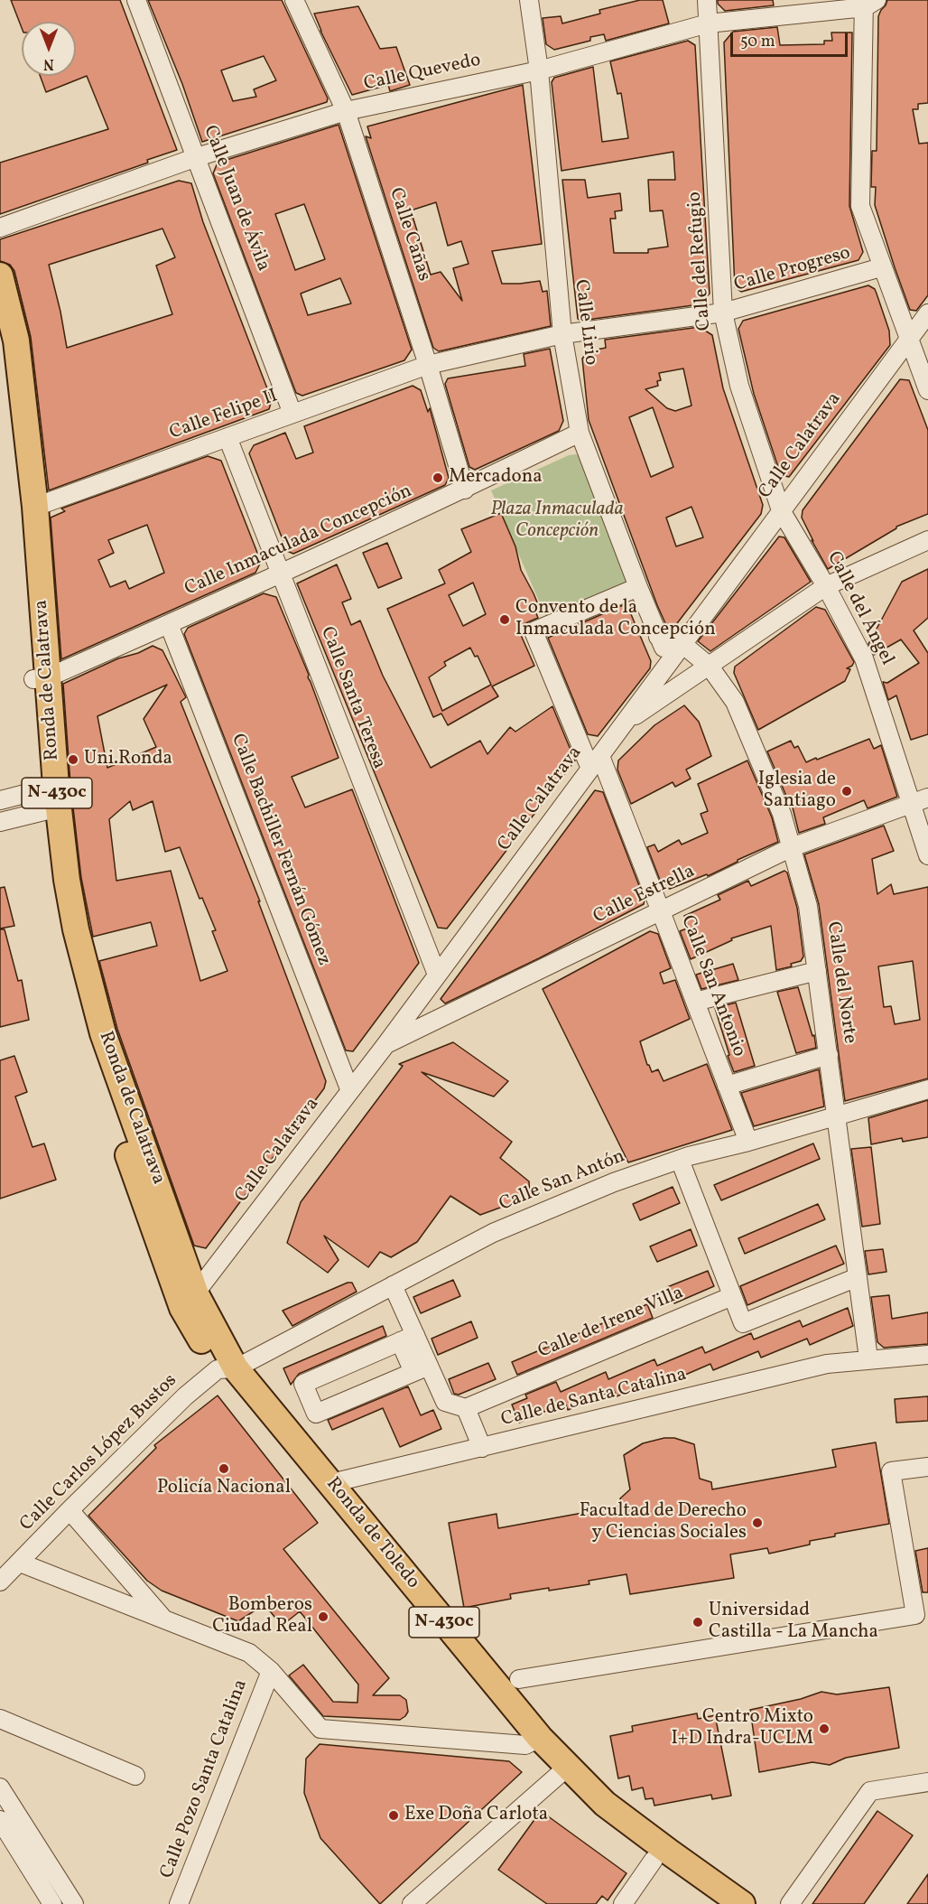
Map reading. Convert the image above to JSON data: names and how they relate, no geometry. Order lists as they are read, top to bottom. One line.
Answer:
{"streets":{"highway":["Ronda de Calatrava","N-430c","Ronda de Toledo"],"street":["Calle Quevedo","Calle Juan de Ávila","Calle Cañas","Calle del Refugio","Calle Progreso","Calle Lirio","Calle Felipe II","Calle Calatrava","Calle Inmaculada Concepción","Calle del Ángel","Calle Santa Teresa","Calle Bachiller Fernán Gómez","Calle Estrella","Calle del Norte","Calle San Antonio","Calle San Antón","Calle de Irene Villa","Calle de Santa Catalina","Calle Carlos López Bustos","Calle Pozo Santa Catalina"]},"crossings":[["Calle Quevedo","Calle Juan de Ávila"],["Calle Quevedo","Calle Cañas"],["Calle Quevedo","Calle del Refugio"],["Calle Quevedo","Calle Lirio"],["Calle Juan de Ávila","Calle Felipe II"],["Calle Cañas","Calle Progreso"],["Calle Cañas","Calle Felipe II"],["Calle Cañas","Calle Inmaculada Concepción"],["Calle del Refugio","Calle Progreso"],["Calle del Refugio","Calle Calatrava"],["Calle del Refugio","Calle del Ángel"],["Calle Progreso","Calle Lirio"],["Calle Progreso","Calle Felipe II"],["Calle Lirio","Calle Calatrava"],["Calle Lirio","Calle Inmaculada Concepción"],["Calle Lirio","Calle San Antonio"],["Calle Felipe II","Ronda de Calatrava"],["Calle Felipe II","Calle Santa Teresa"],["Calle Calatrava","Calle del Ángel"],["Calle Calatrava","Ronda de Calatrava"],["Calle Calatrava","Calle Santa Teresa"],["Calle Calatrava","Calle Bachiller Fernán Gómez"],["Calle Calatrava","Calle Estrella"],["Calle Calatrava","Calle del Norte"],["Calle Calatrava","Calle San Antonio"],["Calle Calatrava","Ronda de Toledo"],["Calle Inmaculada Concepción","Ronda de Calatrava"],["Calle Inmaculada Concepción","Calle Santa Teresa"],["Calle Inmaculada Concepción","Calle Bachiller Fernán Gómez"],["Calle del Ángel","Calle Estrella"],["Ronda de Calatrava","Ronda de Toledo"],["Calle Estrella","Calle del Norte"],["Calle Estrella","Calle San Antonio"],["Calle del Norte","Calle San Antón"],["Calle del Norte","Calle de Santa Catalina"],["Calle San Antonio","Calle San Antón"],["Calle San Antón","Calle Carlos López Bustos"],["Calle San Antón","Ronda de Toledo"],["Calle de Santa Catalina","Ronda de Toledo"],["Calle Carlos López Bustos","Ronda de Toledo"]],"parks":["Plaza Inmaculada Concepción"],"places":["Mercadona","Convento de la Inmaculada Concepción","Uni.Ronda","Iglesia de Santiago","Policía Nacional","Facultad de Derecho y Ciencias Sociales","Bomberos Ciudad Real","Universidad Castilla - La Mancha","Centro Mixto I+D Indra-UCLM","Exe Doña Carlota"],"scale_bar":"50 m","north":"bottom"}
